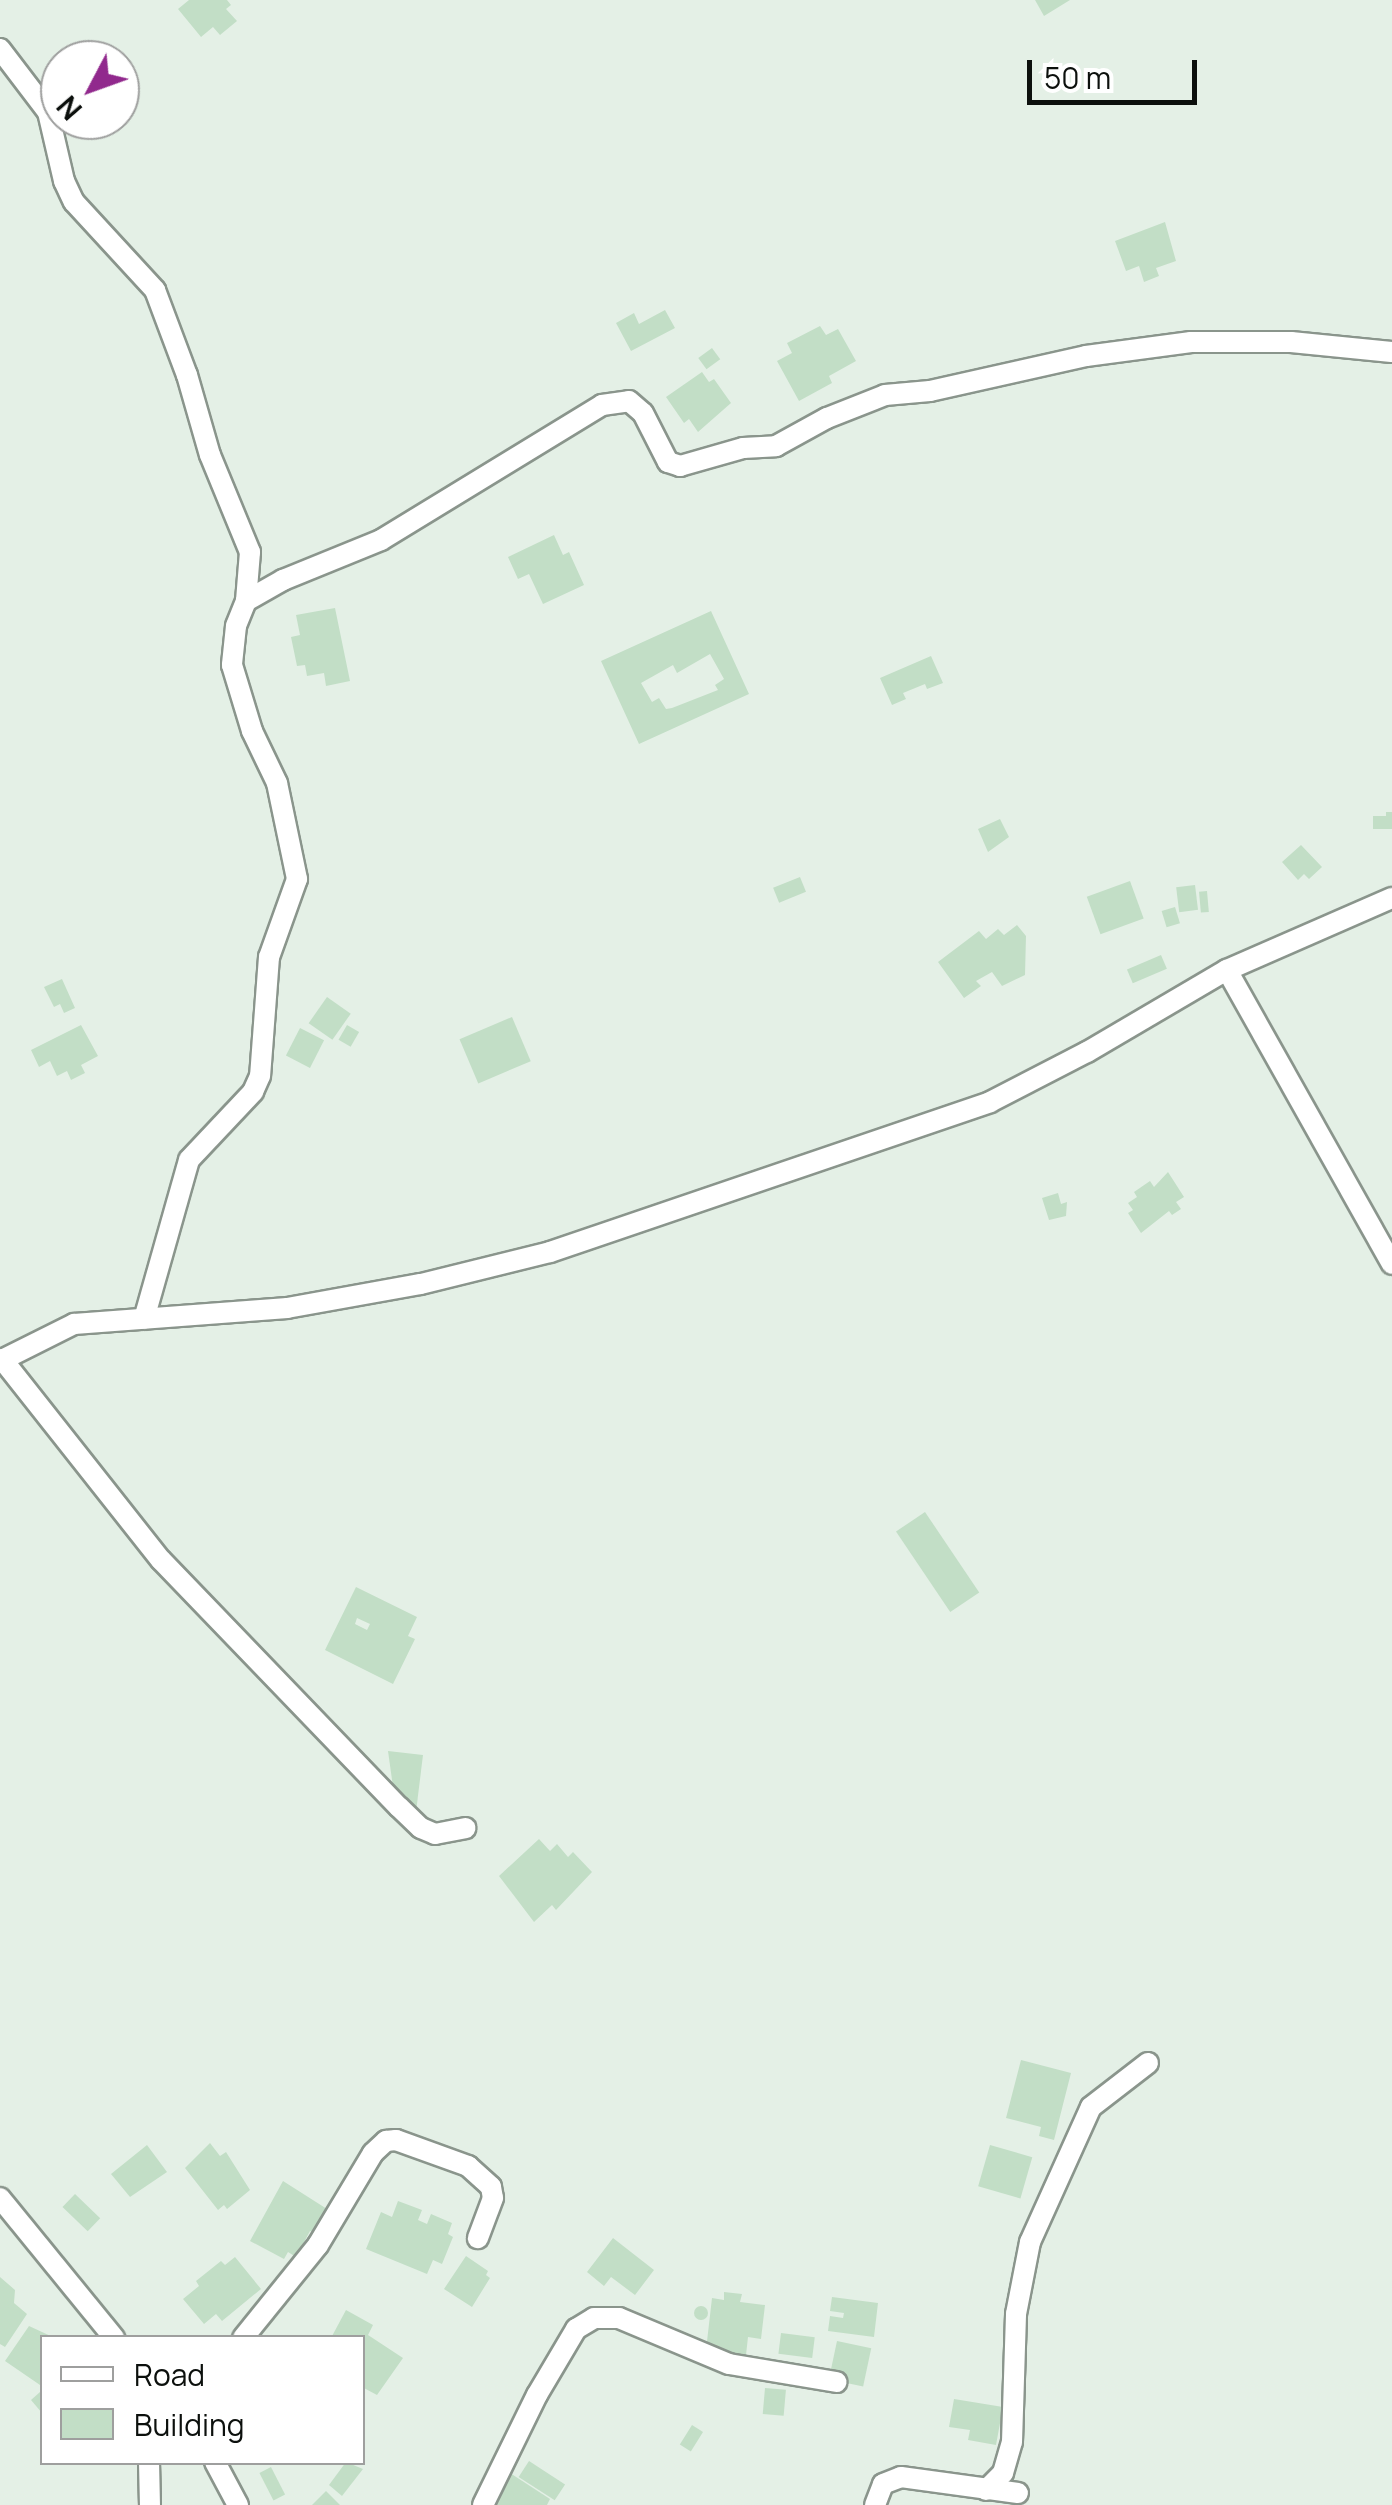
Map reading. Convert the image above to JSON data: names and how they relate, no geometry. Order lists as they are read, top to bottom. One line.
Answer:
{"legend":["Road","Building"],"scale_bar":"50 m","north":"bottom left"}
